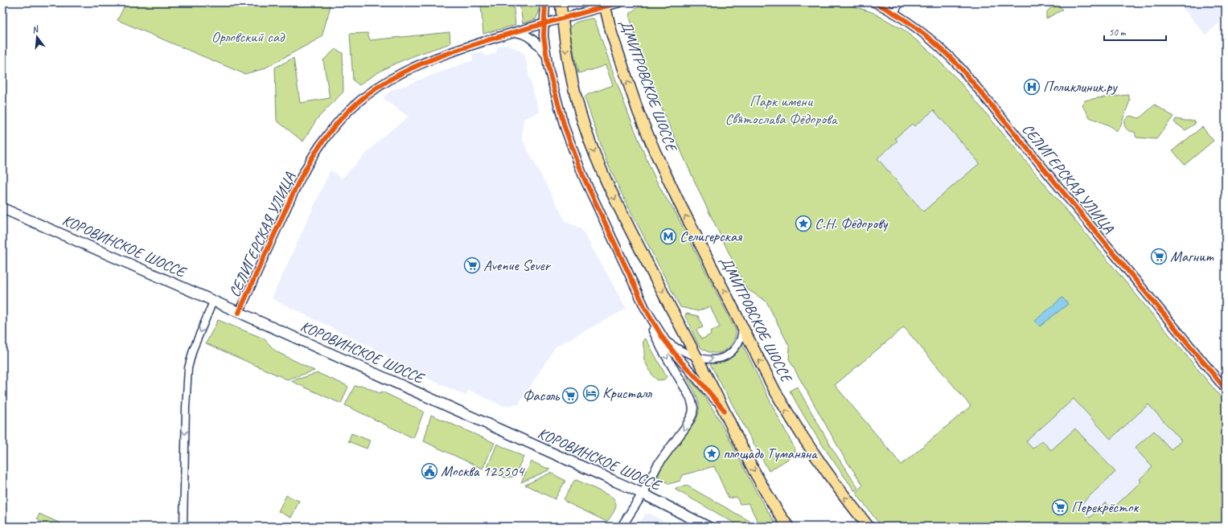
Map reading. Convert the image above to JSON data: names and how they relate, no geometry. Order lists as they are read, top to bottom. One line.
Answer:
{"streets":{"main road":["ДМИТРОВСКОЕ ШОССЕ","КОРОВИНСКОЕ ШОССЕ"],"street":["СЕЛИГЕРСКАЯ УЛИЦА"]},"crossings":[["ДМИТРОВСКОЕ ШОССЕ","СЕЛИГЕРСКАЯ УЛИЦА"],["СЕЛИГЕРСКАЯ УЛИЦА","КОРОВИНСКОЕ ШОССЕ"]],"parks":["Орловский сад","Парк имени Святослава Фёдорова"],"places":{"hospital":["Поликлиник.ру"],"place":["С.Н. Фёдорову","площадь Туманяна"],"metro station":["Селигерская"],"supermarket":["Магнит","Avenue Sever","Фасоль","Перекрёсток"],"hotel":["Кристалл"],"public building":["Москва 125504"]},"scale_bar":"50 m","north":"top"}
